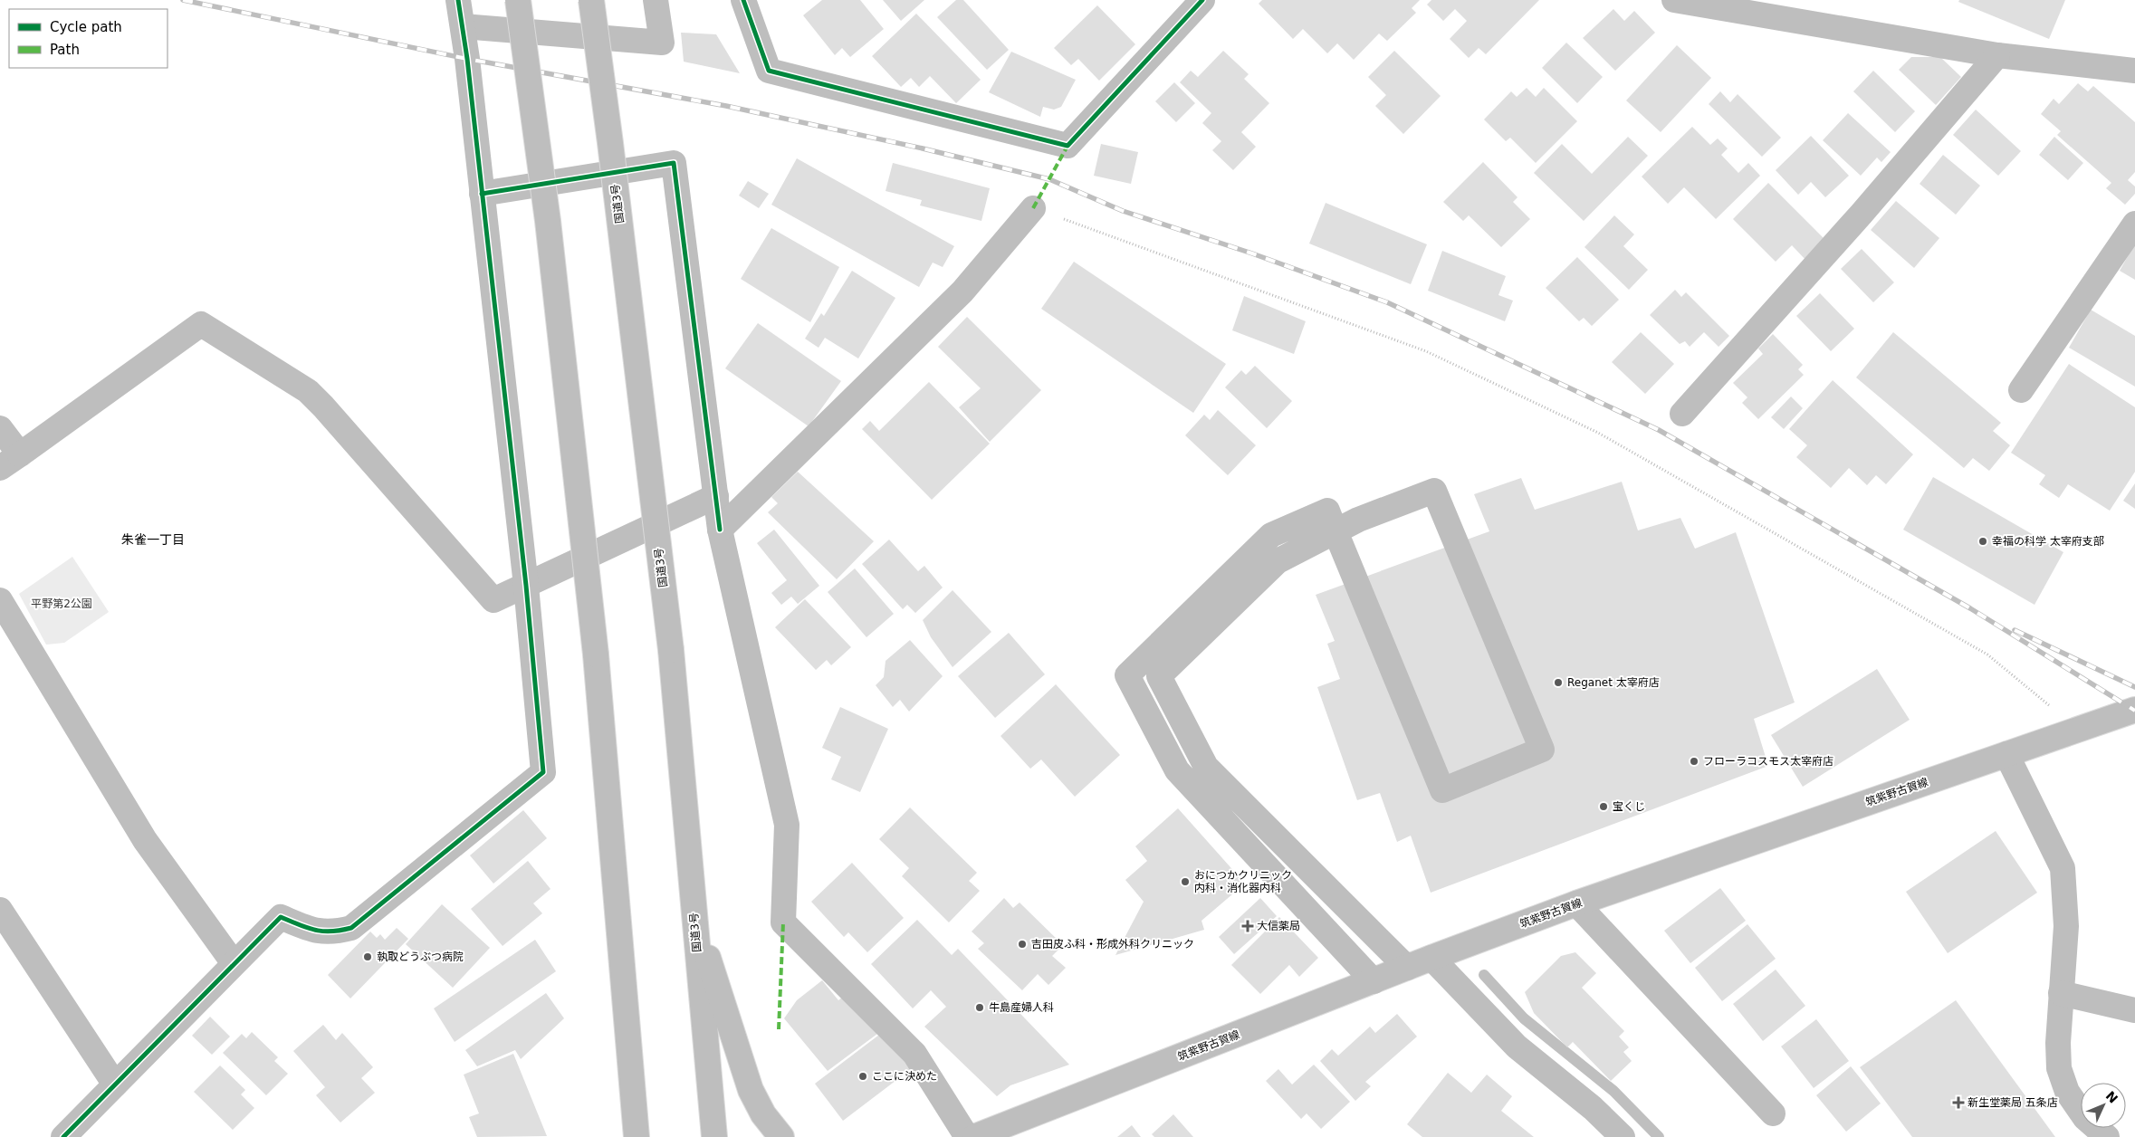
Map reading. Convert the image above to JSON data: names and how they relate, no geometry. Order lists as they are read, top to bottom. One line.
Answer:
{"streets":{"main road":["国道3号","筑紫野古賀線"]},"districts":["朱雀一丁目"],"parks":["平野第2公園"],"places":{"other":["幸福の科学 太宰府支部","Reganet 太宰府店","フローラコスモス太宰府店","宝くじ","おにつかクリニック 内科・消化器内科","吉田皮ふ科・形成外科クリニック","執取どうぶつ病院","牛島産婦人科","ここに決めた"],"health":["大信薬局","新生堂薬局 五条店"]},"legend":["Cycle path","Path"],"north":"top right"}
